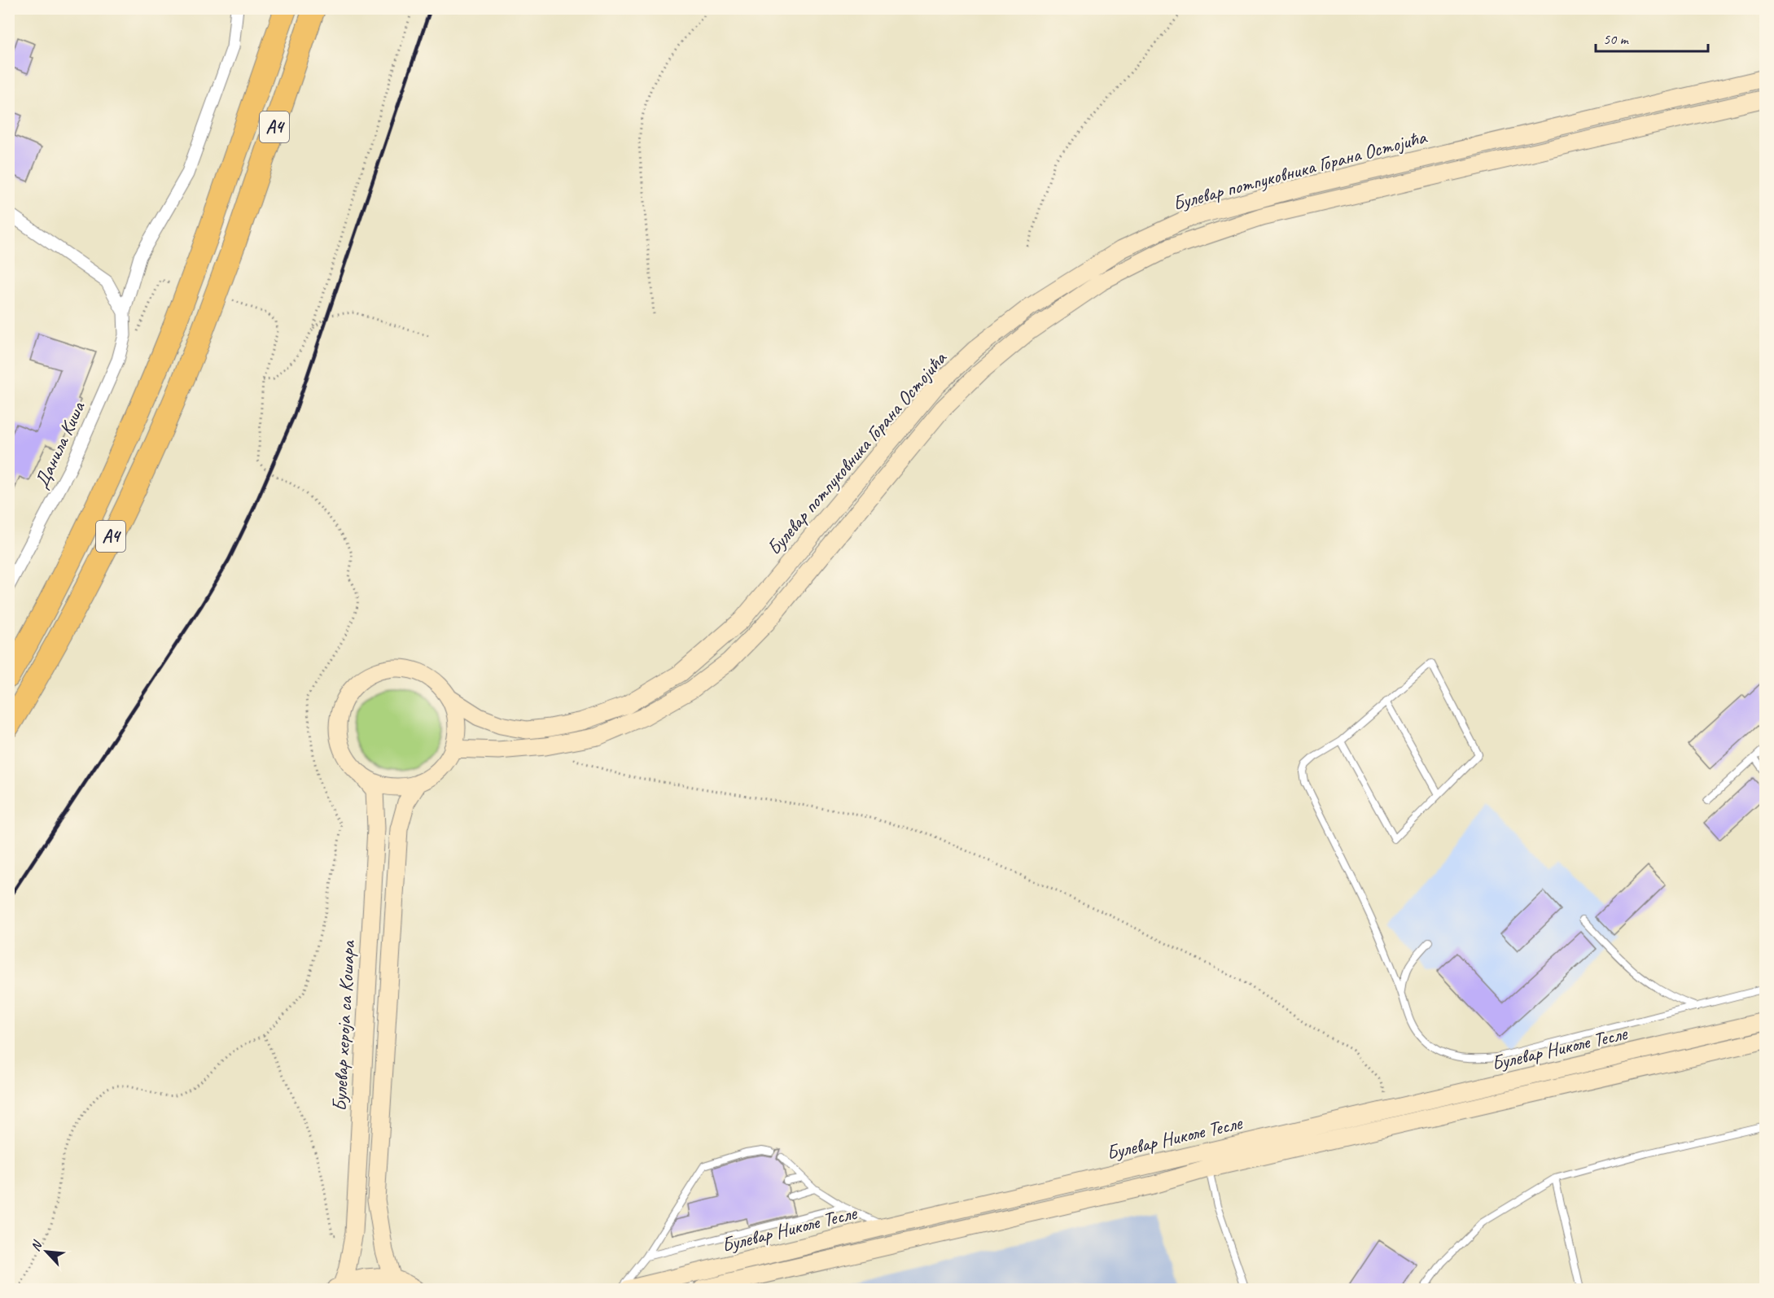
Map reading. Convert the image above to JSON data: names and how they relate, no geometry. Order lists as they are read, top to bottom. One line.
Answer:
{"streets":{"highway":["A4"],"main road":["Булевар потпуковника Горана Остојића","Булевар хероја са Кошара","Булевар Николе Тесле"],"street":["Данила Киша"]},"crossings":[["Булевар потпуковника Горана Остојића","Булевар хероја са Кошара"]],"scale_bar":"50 m","north":"top left"}
